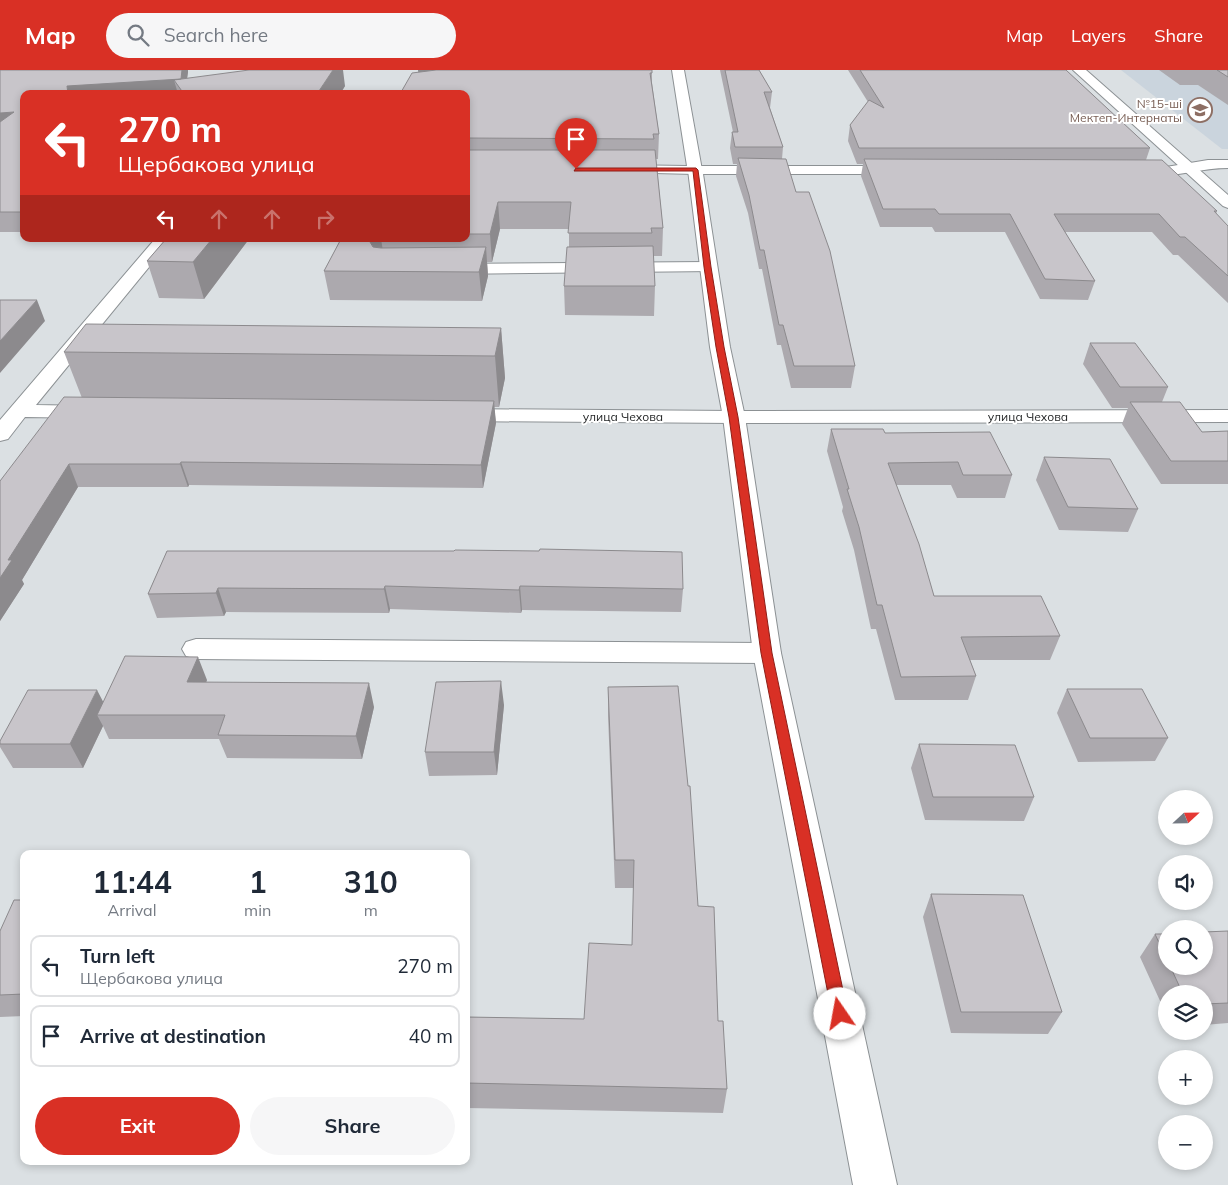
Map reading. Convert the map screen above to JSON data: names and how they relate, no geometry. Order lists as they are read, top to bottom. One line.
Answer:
{"streets":{"street":["улица Чехова"]},"places":{"school or university":["№15-ші Мектеп-Интернаты"]},"north":"right","page":{"header":"Map","search":"Search here","nav":["Map","Layers","Share"],"turn":["270 m","Щербакова улица"],"map_buttons":["+","−"],"eta":["11:44","Arrival","1","min","310","m"],"list":[{"name":"Turn left","note":"Щербакова улица","value":"270 m"},{"name":"Arrive at destination","value":"40 m"}],"buttons":["Exit","Share"]}}
